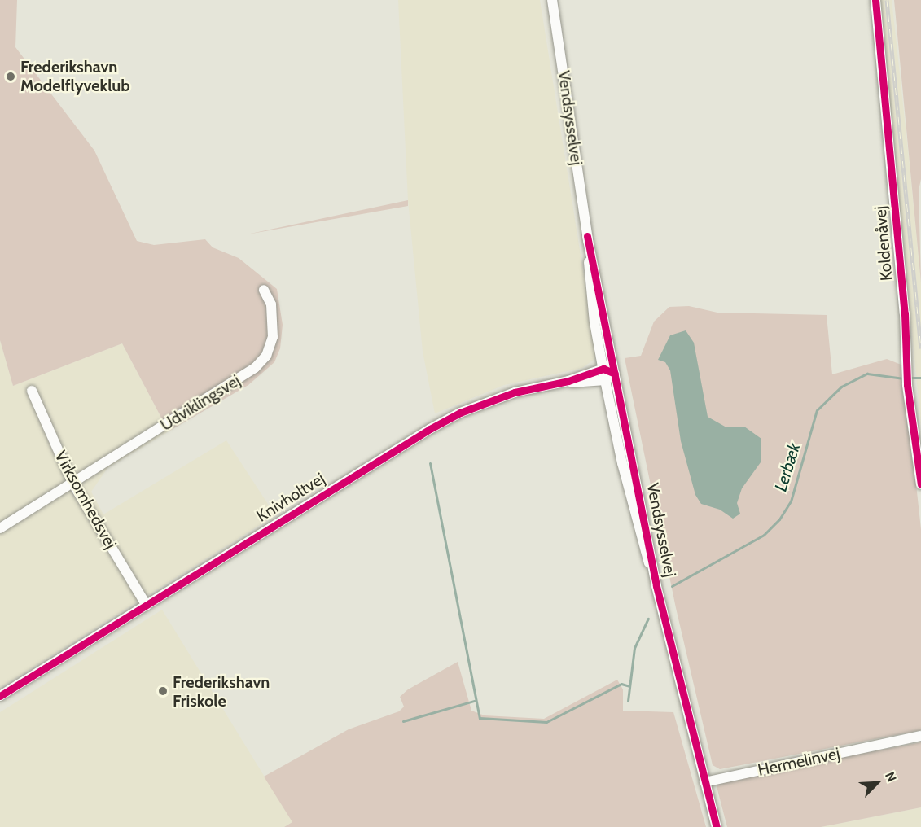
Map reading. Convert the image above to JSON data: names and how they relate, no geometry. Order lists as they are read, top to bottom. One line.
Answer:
{"streets":{"street":["Vendsysselvej","Koldenåvej","Udviklingsvej","Knivholtvej","Virksomhedsvej","Hermelinvej"]},"crossings":[["Vendsysselvej","Knivholtvej"],["Vendsysselvej","Hermelinvej"],["Udviklingsvej","Virksomhedsvej"],["Knivholtvej","Virksomhedsvej"]],"water":["Lerbæk"],"places":["Frederikshavn Modelflyveklub","Frederikshavn Friskole"],"north":"top right"}
